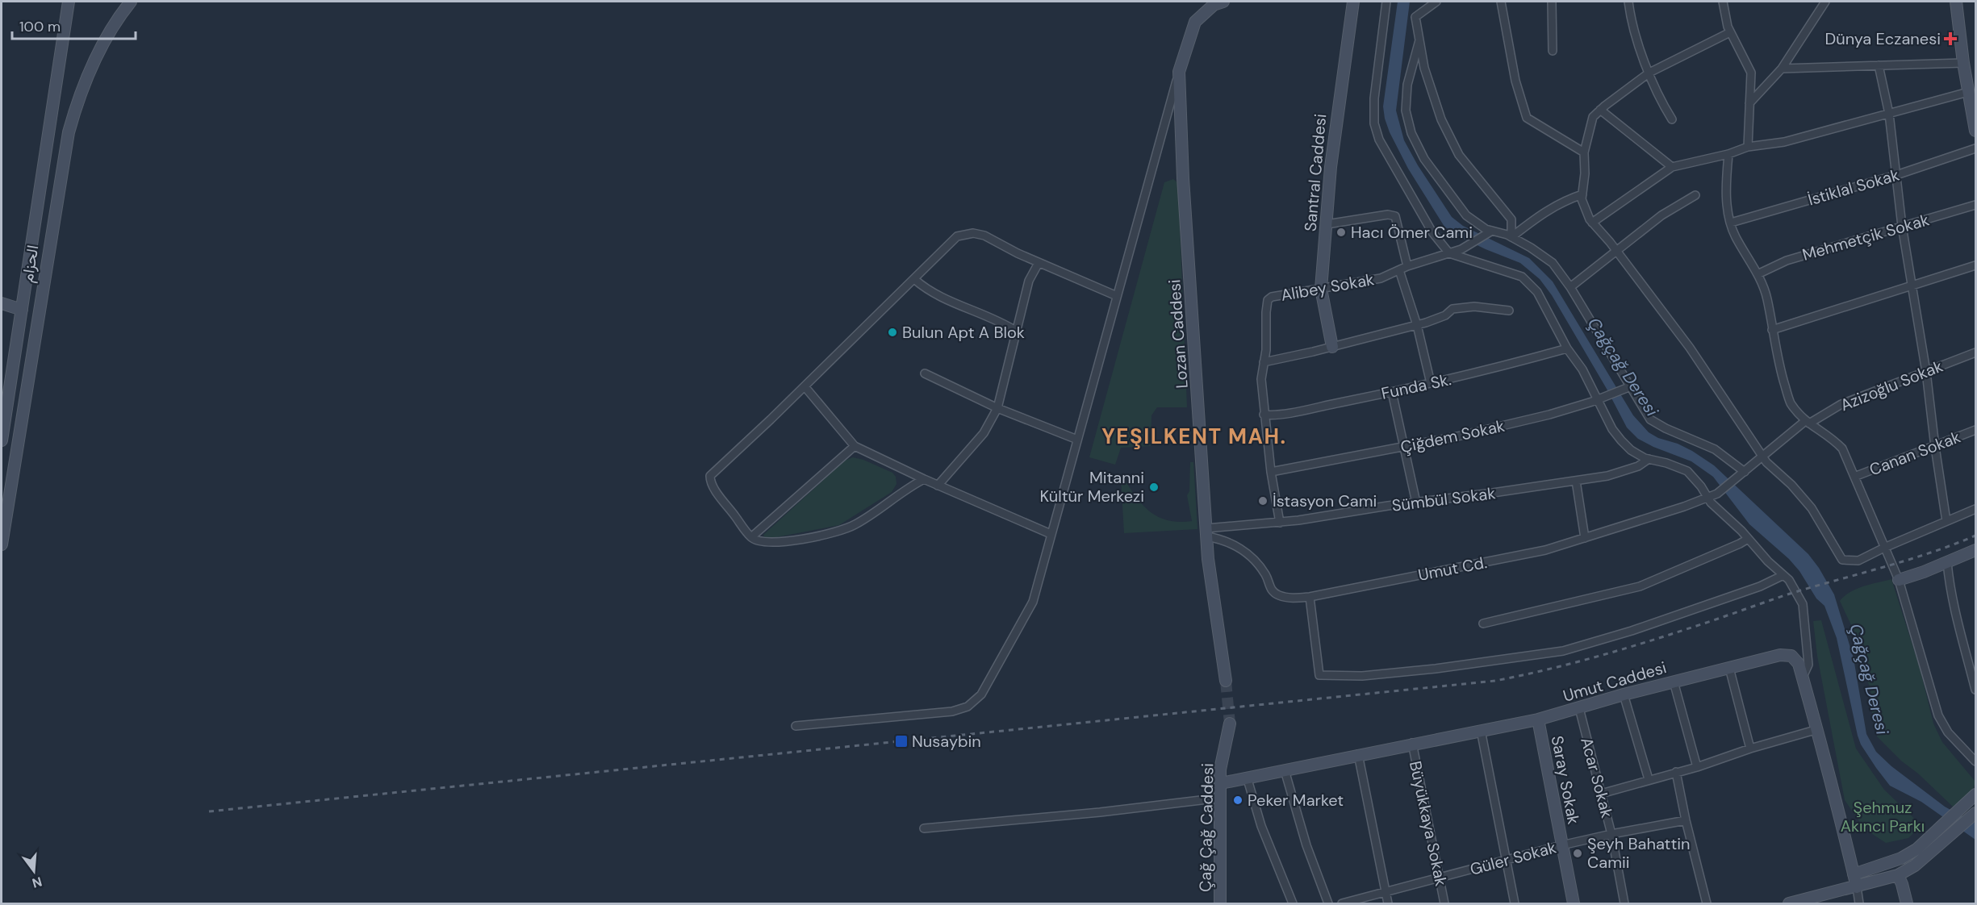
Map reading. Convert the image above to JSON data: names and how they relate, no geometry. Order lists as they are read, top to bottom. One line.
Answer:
{"streets":{"street":["Santral Caddesi","İstiklal Sokak","Mehmetçik Sokak","الحزام","Alibey Sokak","Lozan Caddesi","Azizoğlu Sokak","Funda Sk.","Çiğdem Sokak","Canan Sokak","Sümbül Sokak","Umut Cd.","Umut Caddesi","Acar Sokak","Saray Sokak","Büyükkaya Sokak","Çağ Çağ Caddesi","Güler Sokak"]},"crossings":[["Santral Caddesi","Alibey Sokak"],["Alibey Sokak","Funda Sk."],["Alibey Sokak","Çiğdem Sokak"],["Alibey Sokak","Sümbül Sokak"],["Lozan Caddesi","Sümbül Sokak"],["Lozan Caddesi","Umut Cd."],["Azizoğlu Sokak","Umut Cd."],["Sümbül Sokak","Umut Cd."],["Umut Caddesi","Acar Sokak"],["Umut Caddesi","Saray Sokak"],["Umut Caddesi","Büyükkaya Sokak"],["Umut Caddesi","Çağ Çağ Caddesi"],["Acar Sokak","Güler Sokak"],["Saray Sokak","Güler Sokak"],["Büyükkaya Sokak","Güler Sokak"]],"districts":["YEŞILKENT MAH."],"water":["Çağçağ Deresi"],"parks":["Şehmuz Akıncı Parkı"],"places":{"health":["Dünya Eczanesi"],"other":["Hacı Ömer Cami","Bulun Apt A Blok","Mitanni Kültür Merkezi","İstasyon Cami","Peker Market","Şeyh Bahattin Camii"],"transit":["Nusaybin"]},"scale_bar":"100 m","north":"bottom"}
